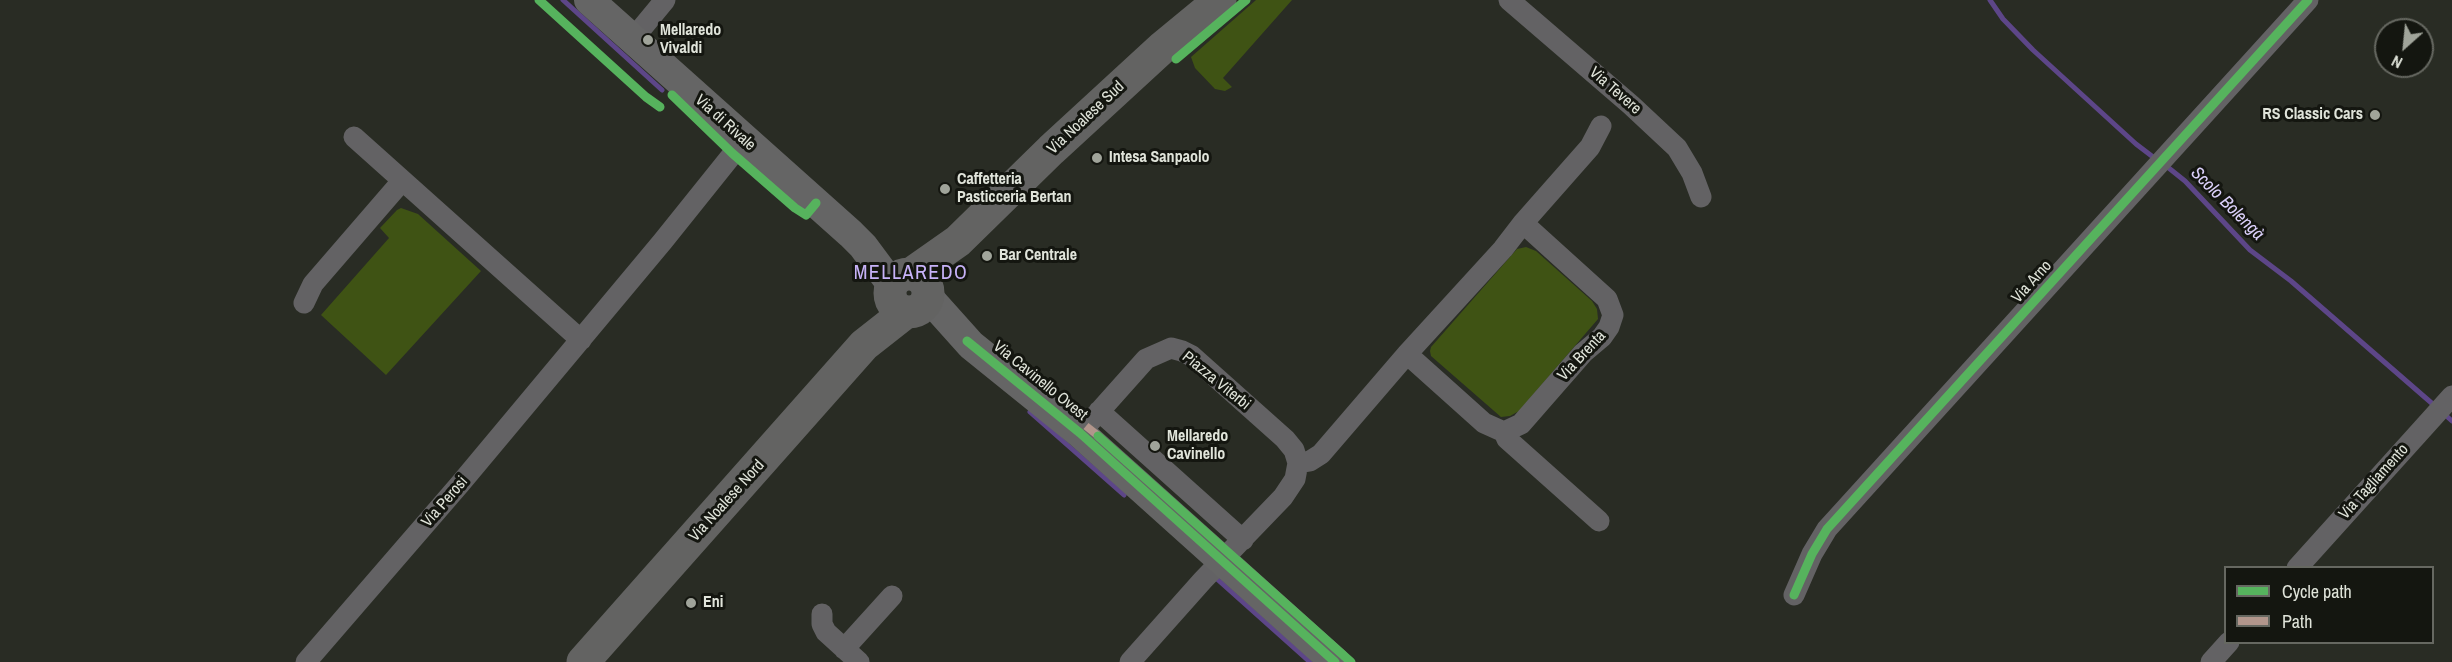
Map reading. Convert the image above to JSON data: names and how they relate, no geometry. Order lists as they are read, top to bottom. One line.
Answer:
{"streets":{"main road":["Via Noalese Sud","Via Noalese Nord"],"street":["Via Tevere","Via di Rivale","Via Arno","Via Brenta","Via Cavinello Ovest","Piazza Viterbi","Via Tagliamento","Via Perosi"]},"crossings":[["Via Noalese Sud","Via di Rivale"],["Via Noalese Sud","Via Cavinello Ovest"],["Via Noalese Sud","Via Noalese Nord"],["Via di Rivale","Via Cavinello Ovest"],["Via di Rivale","Via Noalese Nord"],["Via di Rivale","Via Perosi"],["Via Cavinello Ovest","Piazza Viterbi"],["Via Cavinello Ovest","Via Noalese Nord"]],"districts":["MELLAREDO"],"water":["Scolo Bolengà"],"places":["Mellaredo Vivaldi","RS Classic Cars","Intesa Sanpaolo","Caffetteria Pasticceria Bertan","Bar Centrale","Mellaredo Cavinello","Eni"],"legend":["Cycle path","Path"],"north":"bottom left"}
